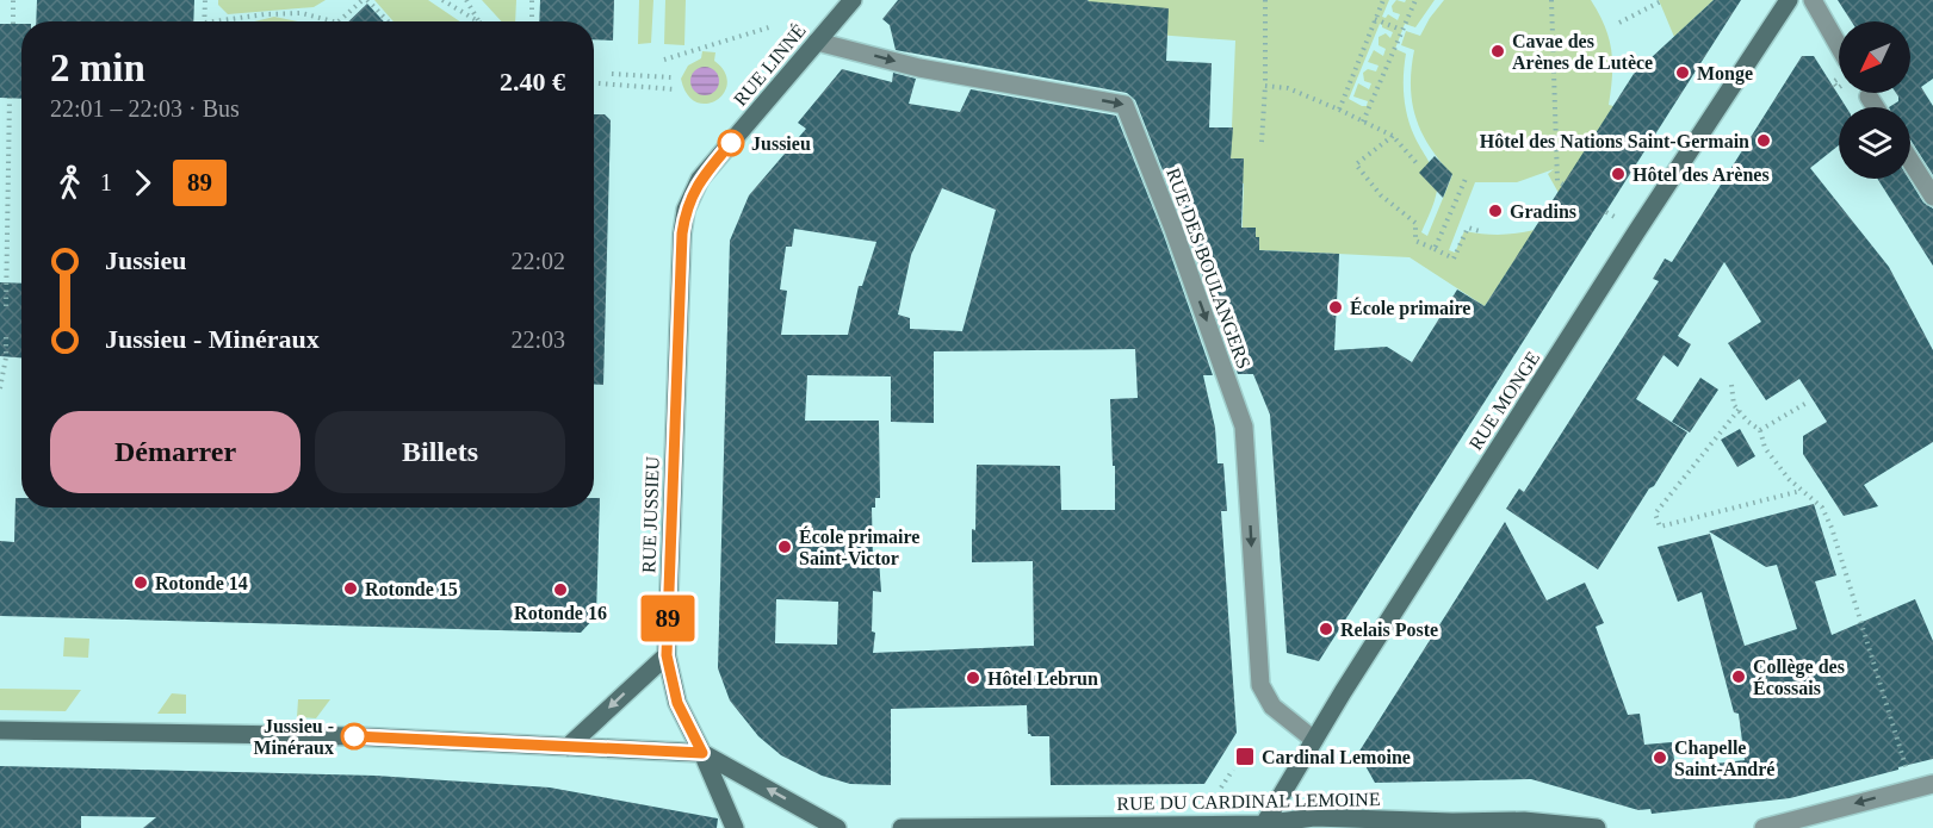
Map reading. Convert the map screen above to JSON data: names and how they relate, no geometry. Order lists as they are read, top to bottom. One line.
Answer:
{"streets":{"street":["RUE LINNÉ","RUE DES BOULANGERS","RUE MONGE","RUE JUSSIEU","RUE DU CARDINAL LEMOINE"]},"crossings":[["RUE LINNÉ","RUE DES BOULANGERS"],["RUE LINNÉ","RUE JUSSIEU"],["RUE DES BOULANGERS","RUE MONGE"],["RUE MONGE","RUE DU CARDINAL LEMOINE"]],"one_way":["RUE DES BOULANGERS"],"places":{"other":["Cavae des Arènes de Lutèce","Monge","Hôtel des Nations Saint-Germain","Jussieu","Hôtel des Arènes","Gradins","École primaire","École primaire Saint-Victor","Rotonde 14","Rotonde 15","Rotonde 16","Relais Poste","Collège des Écossais","Hôtel Lebrun","Jussieu - Minéraux","Chapelle Saint-André"],"transit":["Cardinal Lemoine"]},"lines":["bus line 89"],"north":"bottom left","page":{"on_map":"89","heading":["2 min","22:01 – 22:03 · Bus","2.40 €"],"legs":["1","89"],"list":[{"name":"Jussieu","value":"22:02"},{"name":"Jussieu - Minéraux","value":"22:03"}],"buttons":["Démarrer","Billets"]}}
